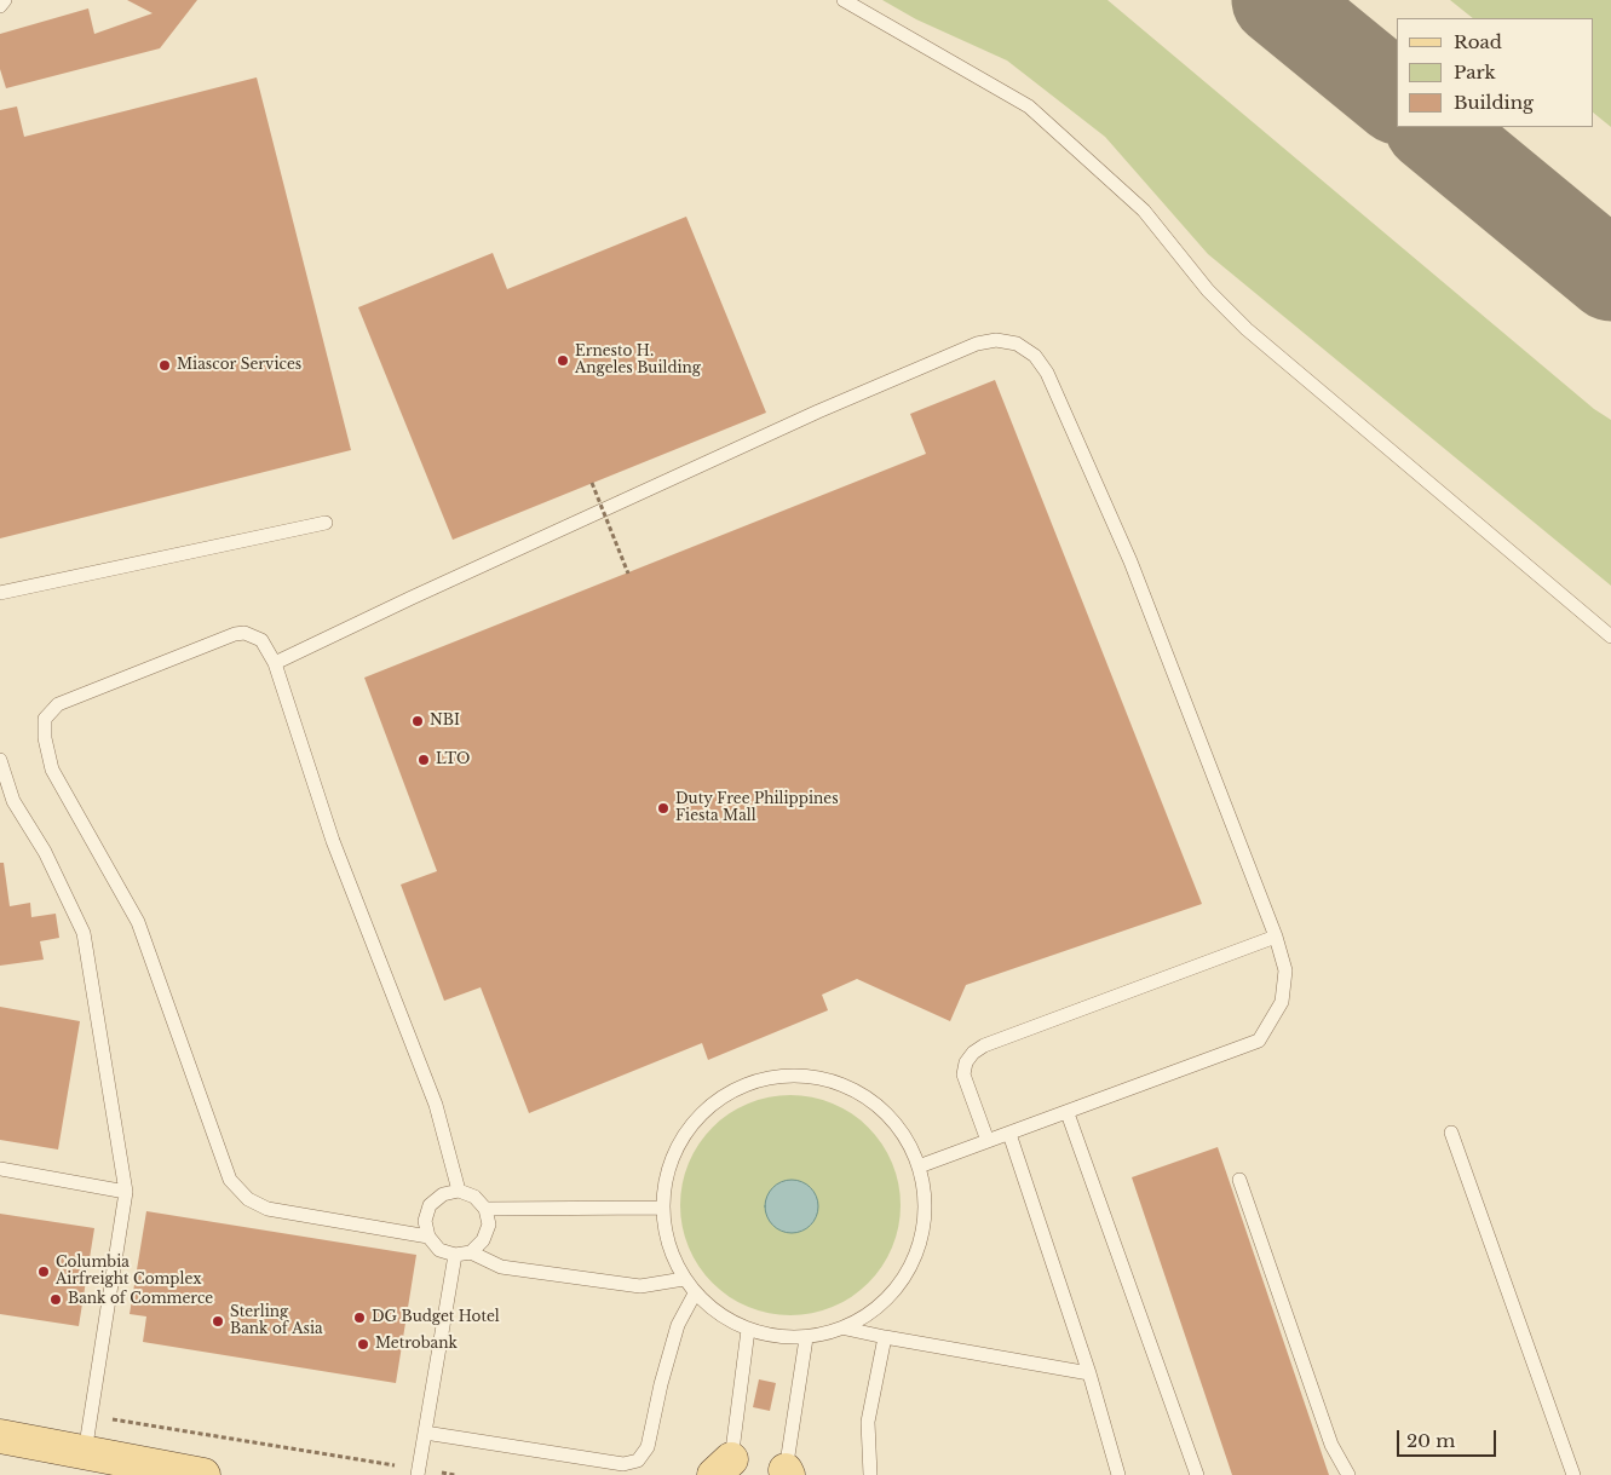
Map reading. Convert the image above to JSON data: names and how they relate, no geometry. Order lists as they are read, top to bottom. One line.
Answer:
{"places":["Ernesto H. Angeles Building","Miascor Services","NBI","LTO","Duty Free Philippines Fiesta Mall","Columbia Airfreight Complex","Bank of Commerce","DG Budget Hotel","Sterling Bank of Asia","Metrobank"],"legend":["Road","Park","Building"],"scale_bar":"20 m"}
